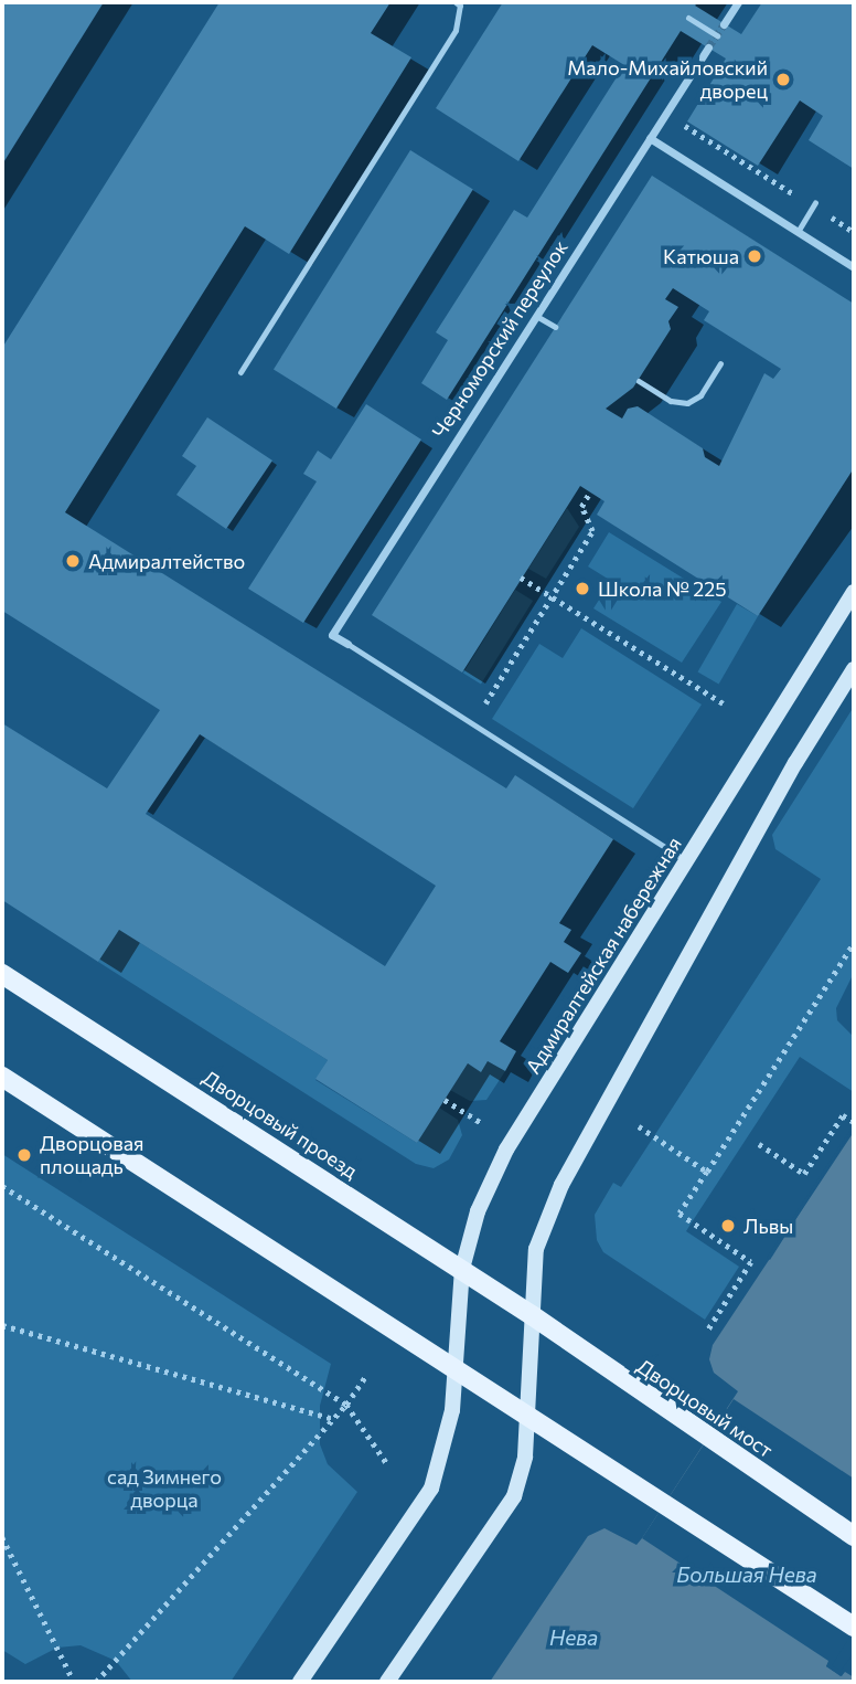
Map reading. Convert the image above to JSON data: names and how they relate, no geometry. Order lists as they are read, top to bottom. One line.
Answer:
{"streets":{"main road":["Адмиралтейская набережная","Дворцовый проезд","Дворцовый мост"],"street":["Черноморский переулок"]},"crossings":[["Адмиралтейская набережная","Дворцовый проезд"],["Дворцовый проезд","Дворцовый мост"]],"water":["Большая Нева","Нева"],"parks":["сад Зимнего дворца"],"places":["Мало-Михайловский дворец","Катюша","Адмиралтейство","Школа № 225","Дворцовая площадь","Львы"]}
